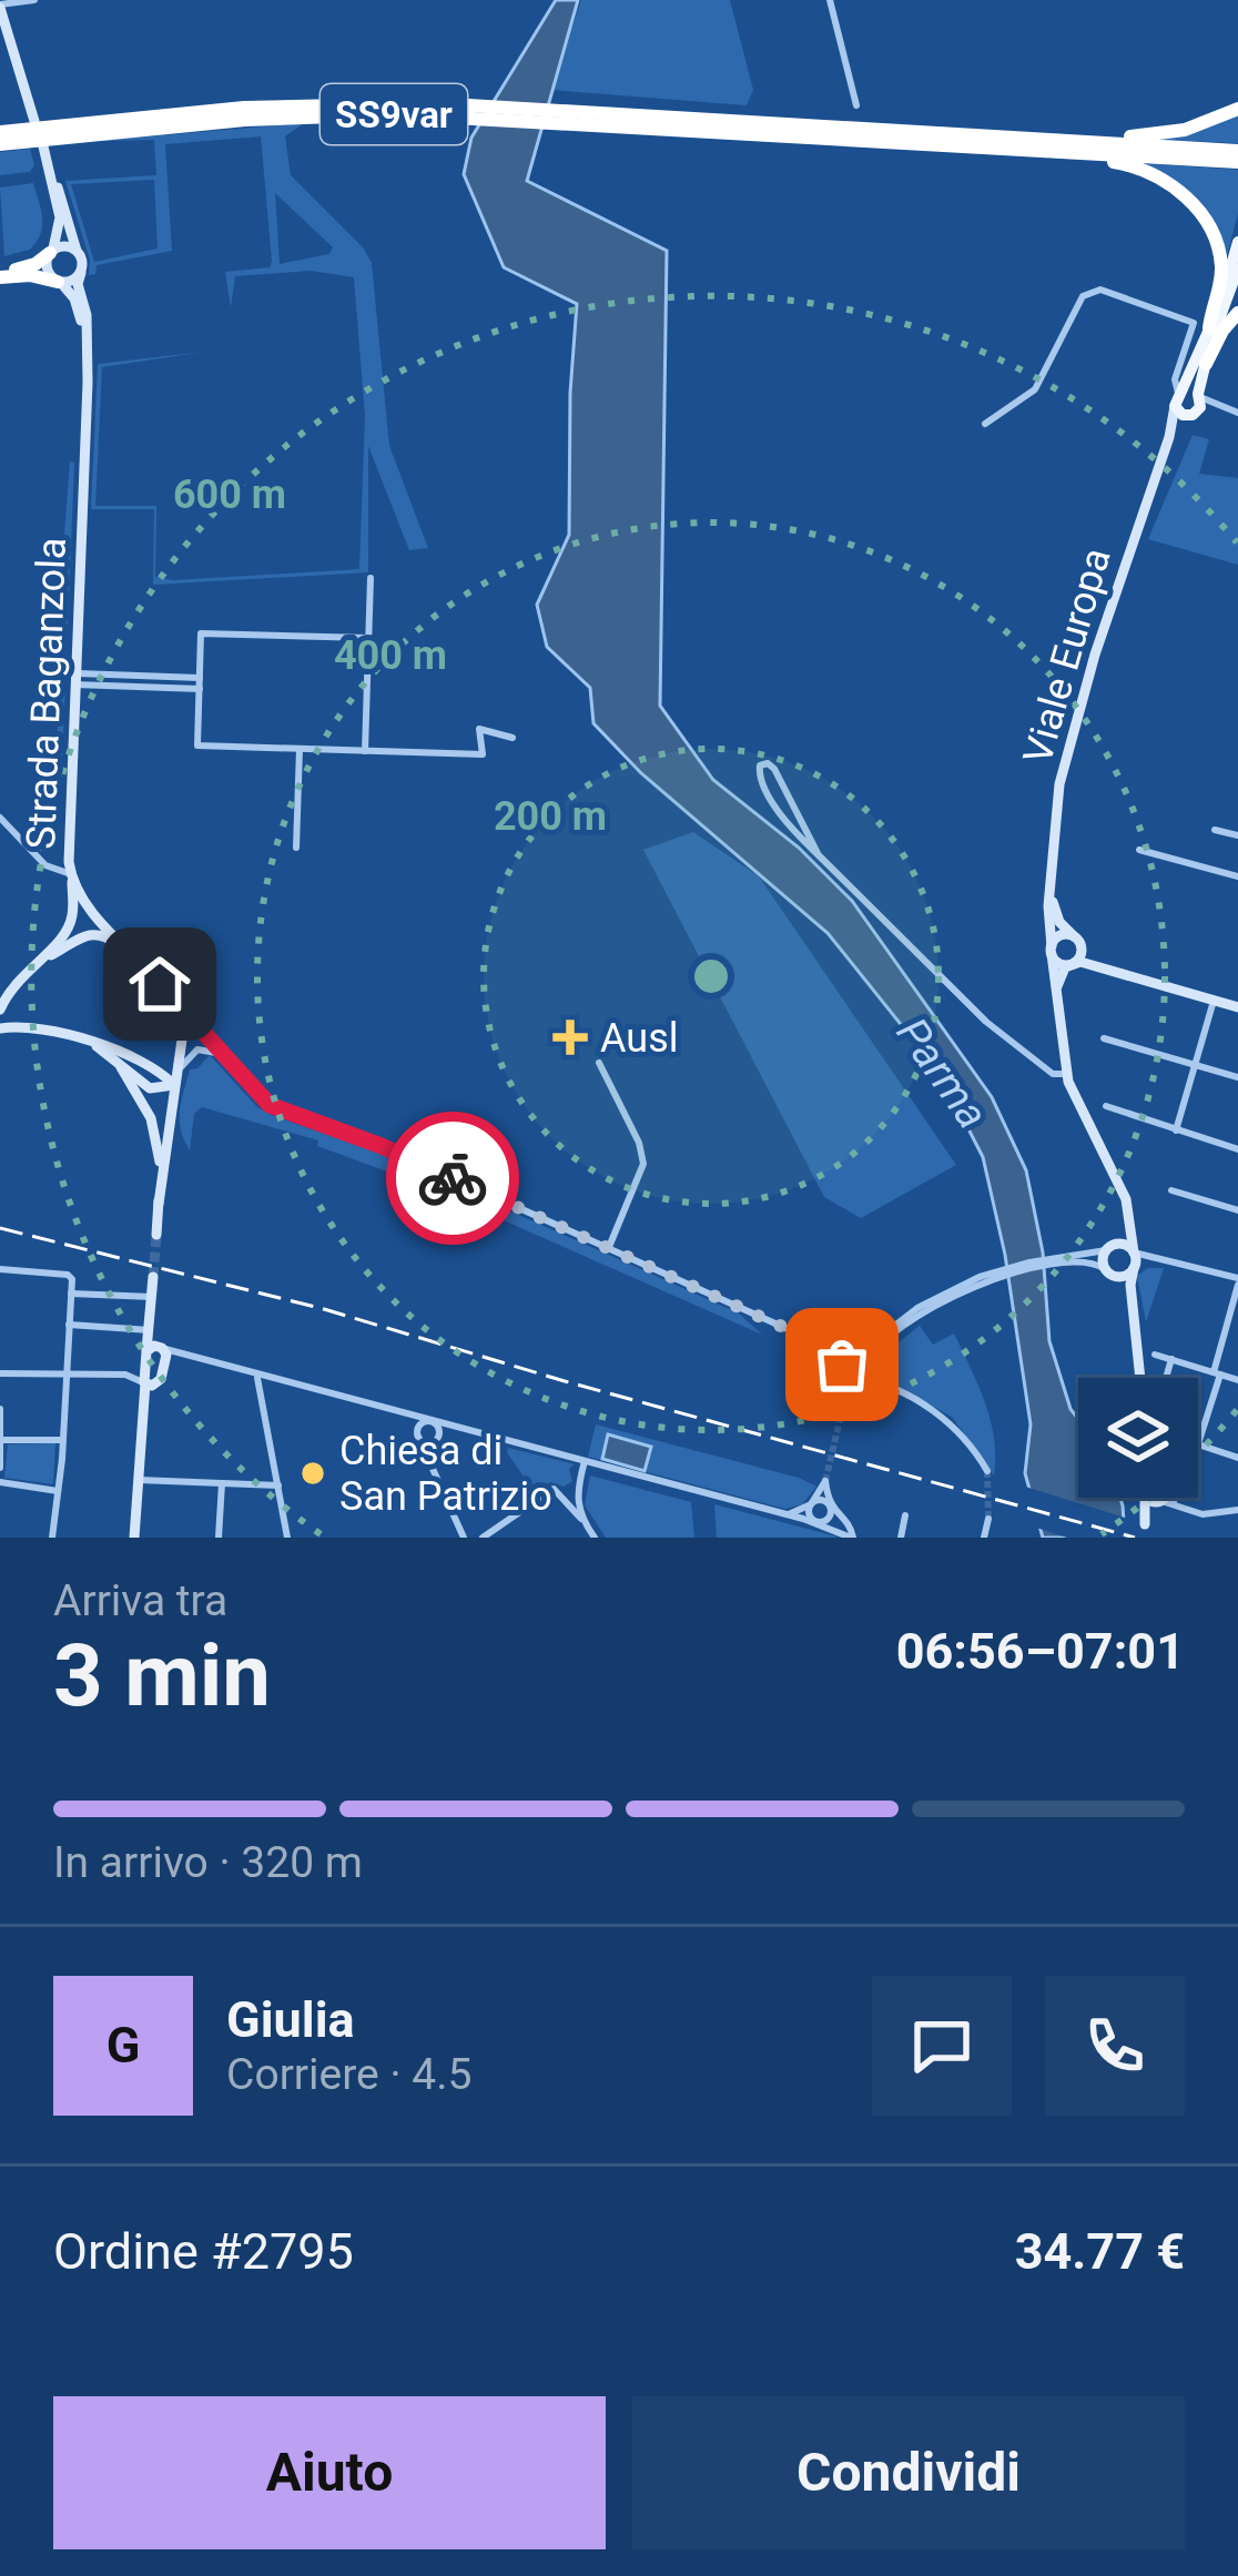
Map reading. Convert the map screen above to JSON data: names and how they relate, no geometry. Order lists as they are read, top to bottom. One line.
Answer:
{"streets":{"highway":["SS9var"],"street":["Viale Europa","Strada Baganzola"]},"water":["Parma"],"places":{"health":["Ausl"],"other":["Chiesa di San Patrizio"]},"page":{"heading":["3 min","Arriva tra","06:56–07:01"],"panel":["Giulia","Corriere · 4.5","Ordine #2795","34.77 €"],"bar":"In arrivo · 320 m","round":"G","buttons":["Aiuto","Condividi"]},"rings":["600 m","400 m","200 m"]}
